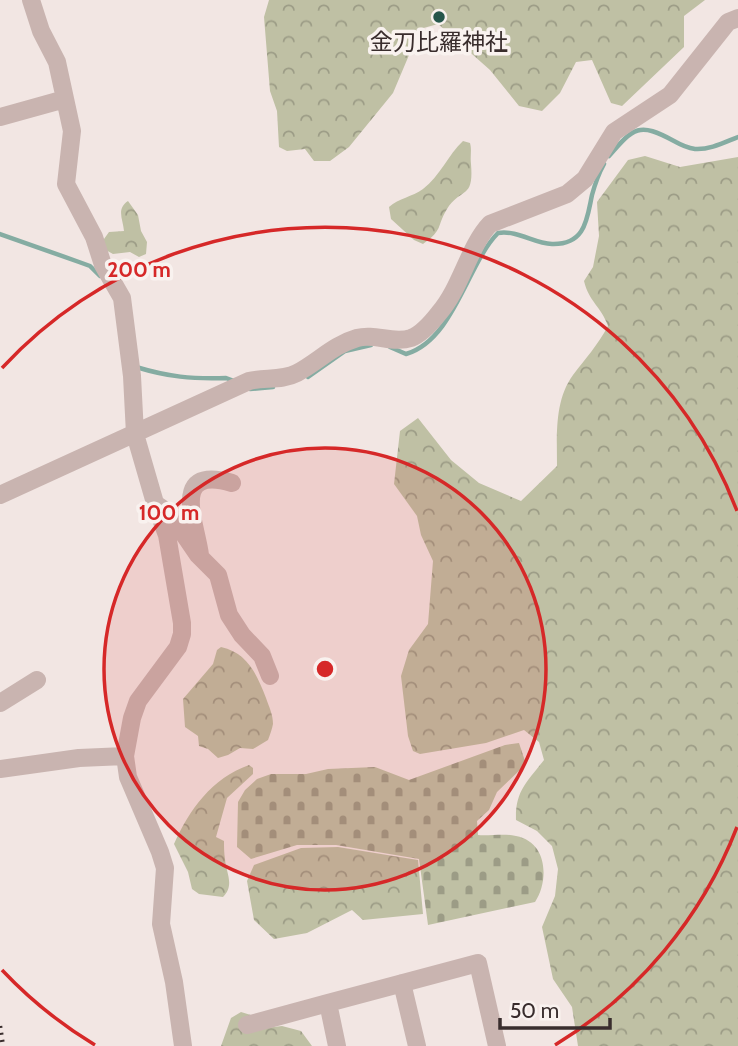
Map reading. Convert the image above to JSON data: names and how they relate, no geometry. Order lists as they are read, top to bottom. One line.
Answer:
{"places":["金刀比羅神社"],"scale_bar":"50 m","rings":["200 m","100 m"]}
